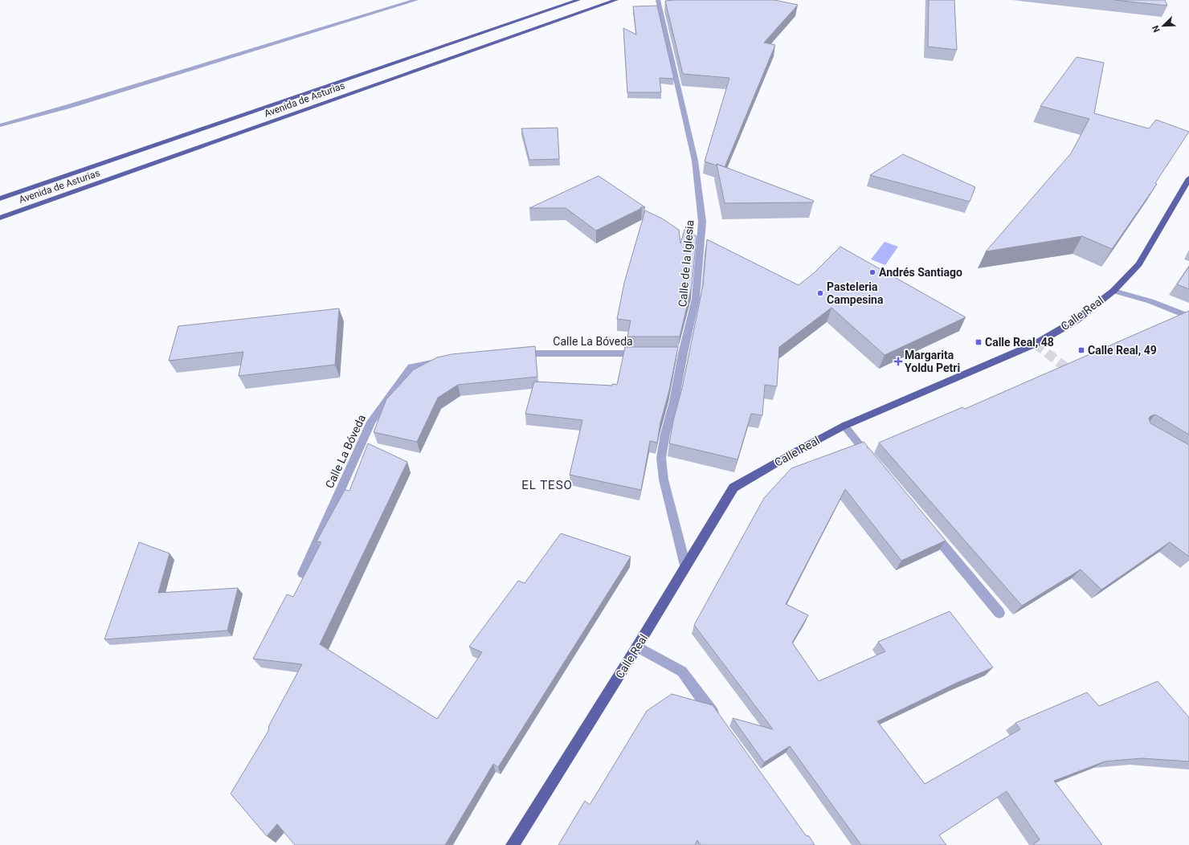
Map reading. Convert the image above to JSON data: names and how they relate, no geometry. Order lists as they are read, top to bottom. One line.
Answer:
{"streets":{"main road":["Avenida de Asturias","Calle Real"],"street":["Calle de la Iglesia","Calle La Bóveda"]},"crossings":[["Calle de la Iglesia","Calle Real"]],"districts":["EL TESO"],"places":{"other":["Andrés Santiago","Pasteleria Campesina"],"transit":["Calle Real, 48","Calle Real, 49"],"health":["Margarita Yoldu Petri"]},"north":"bottom left"}
